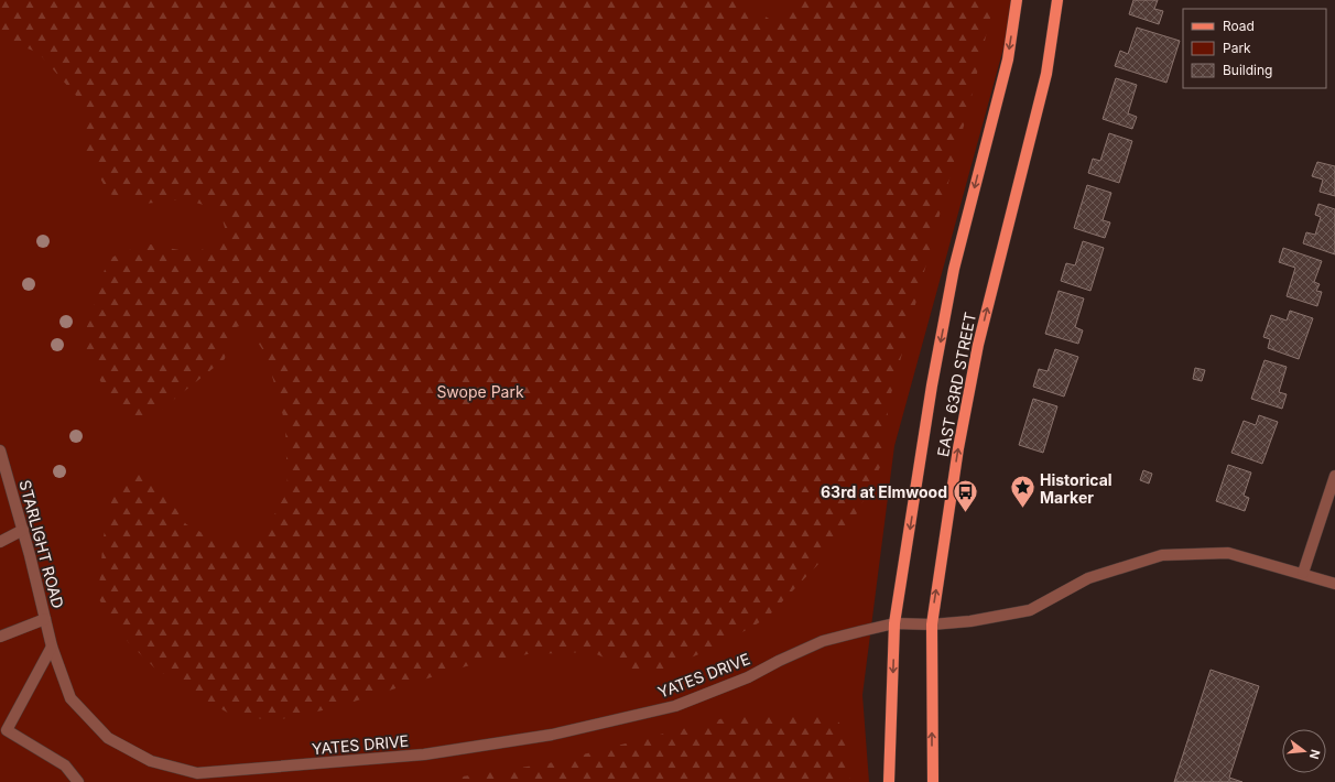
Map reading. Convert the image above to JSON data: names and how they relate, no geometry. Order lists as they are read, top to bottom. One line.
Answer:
{"streets":{"main road":["EAST 63RD STREET"],"street":["STARLIGHT ROAD","YATES DRIVE"]},"crossings":[["EAST 63RD STREET","YATES DRIVE"],["STARLIGHT ROAD","YATES DRIVE"]],"parks":["Swope Park"],"places":{"place":["Historical Marker"],"bus stop":["63rd at Elmwood"]},"legend":["Road","Park","Building"],"north":"right"}
